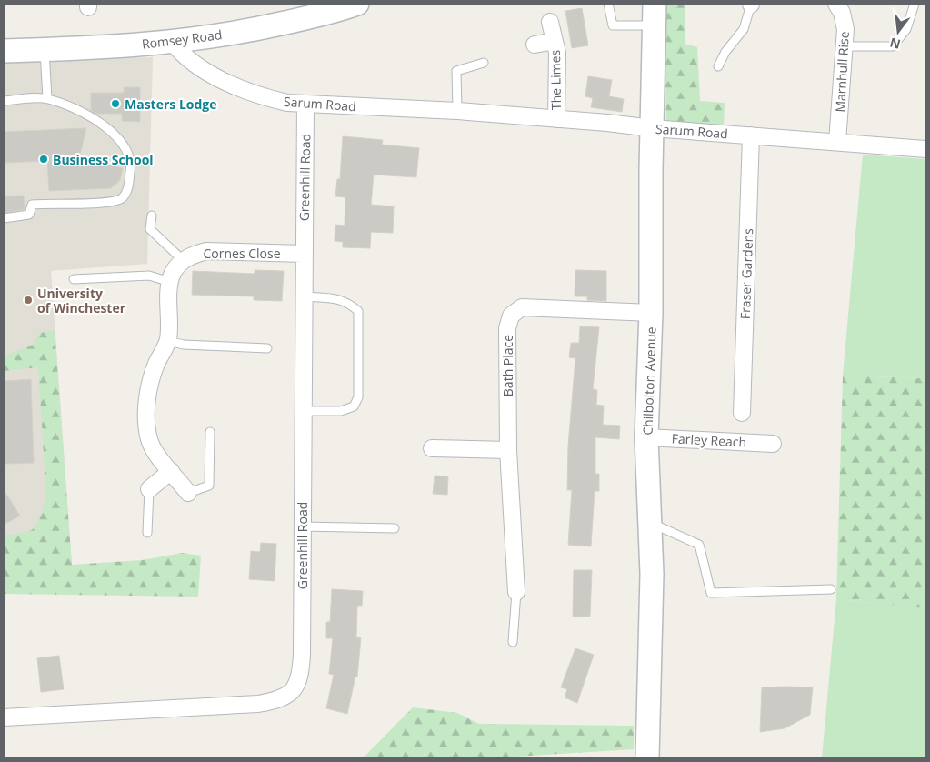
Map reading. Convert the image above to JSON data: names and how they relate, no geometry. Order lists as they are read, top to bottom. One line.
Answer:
{"streets":{"main road":["Romsey Road","Chilbolton Avenue"],"street":["Marnhull Rise","The Limes","Sarum Road","Greenhill Road","Cornes Close","Fraser Gardens","Bath Place","Farley Reach"]},"crossings":[["Romsey Road","Sarum Road"],["Marnhull Rise","Sarum Road"],["The Limes","Sarum Road"],["Sarum Road","Greenhill Road"],["Sarum Road","Fraser Gardens"],["Sarum Road","Chilbolton Avenue"],["Greenhill Road","Cornes Close"],["Bath Place","Chilbolton Avenue"],["Chilbolton Avenue","Farley Reach"]],"places":["Masters Lodge","Business School","University of Winchester"],"north":"bottom"}
